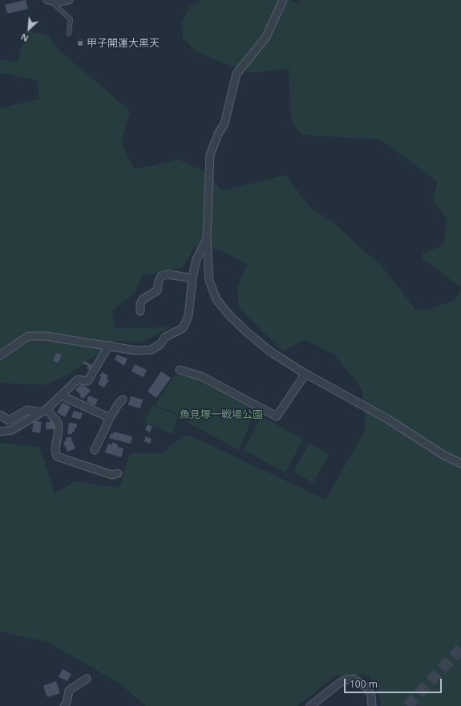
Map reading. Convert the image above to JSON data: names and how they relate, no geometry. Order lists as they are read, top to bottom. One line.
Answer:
{"parks":["魚見塚一戦場公園"],"places":["甲子開運大黒天"],"scale_bar":"100 m","north":"bottom left"}
